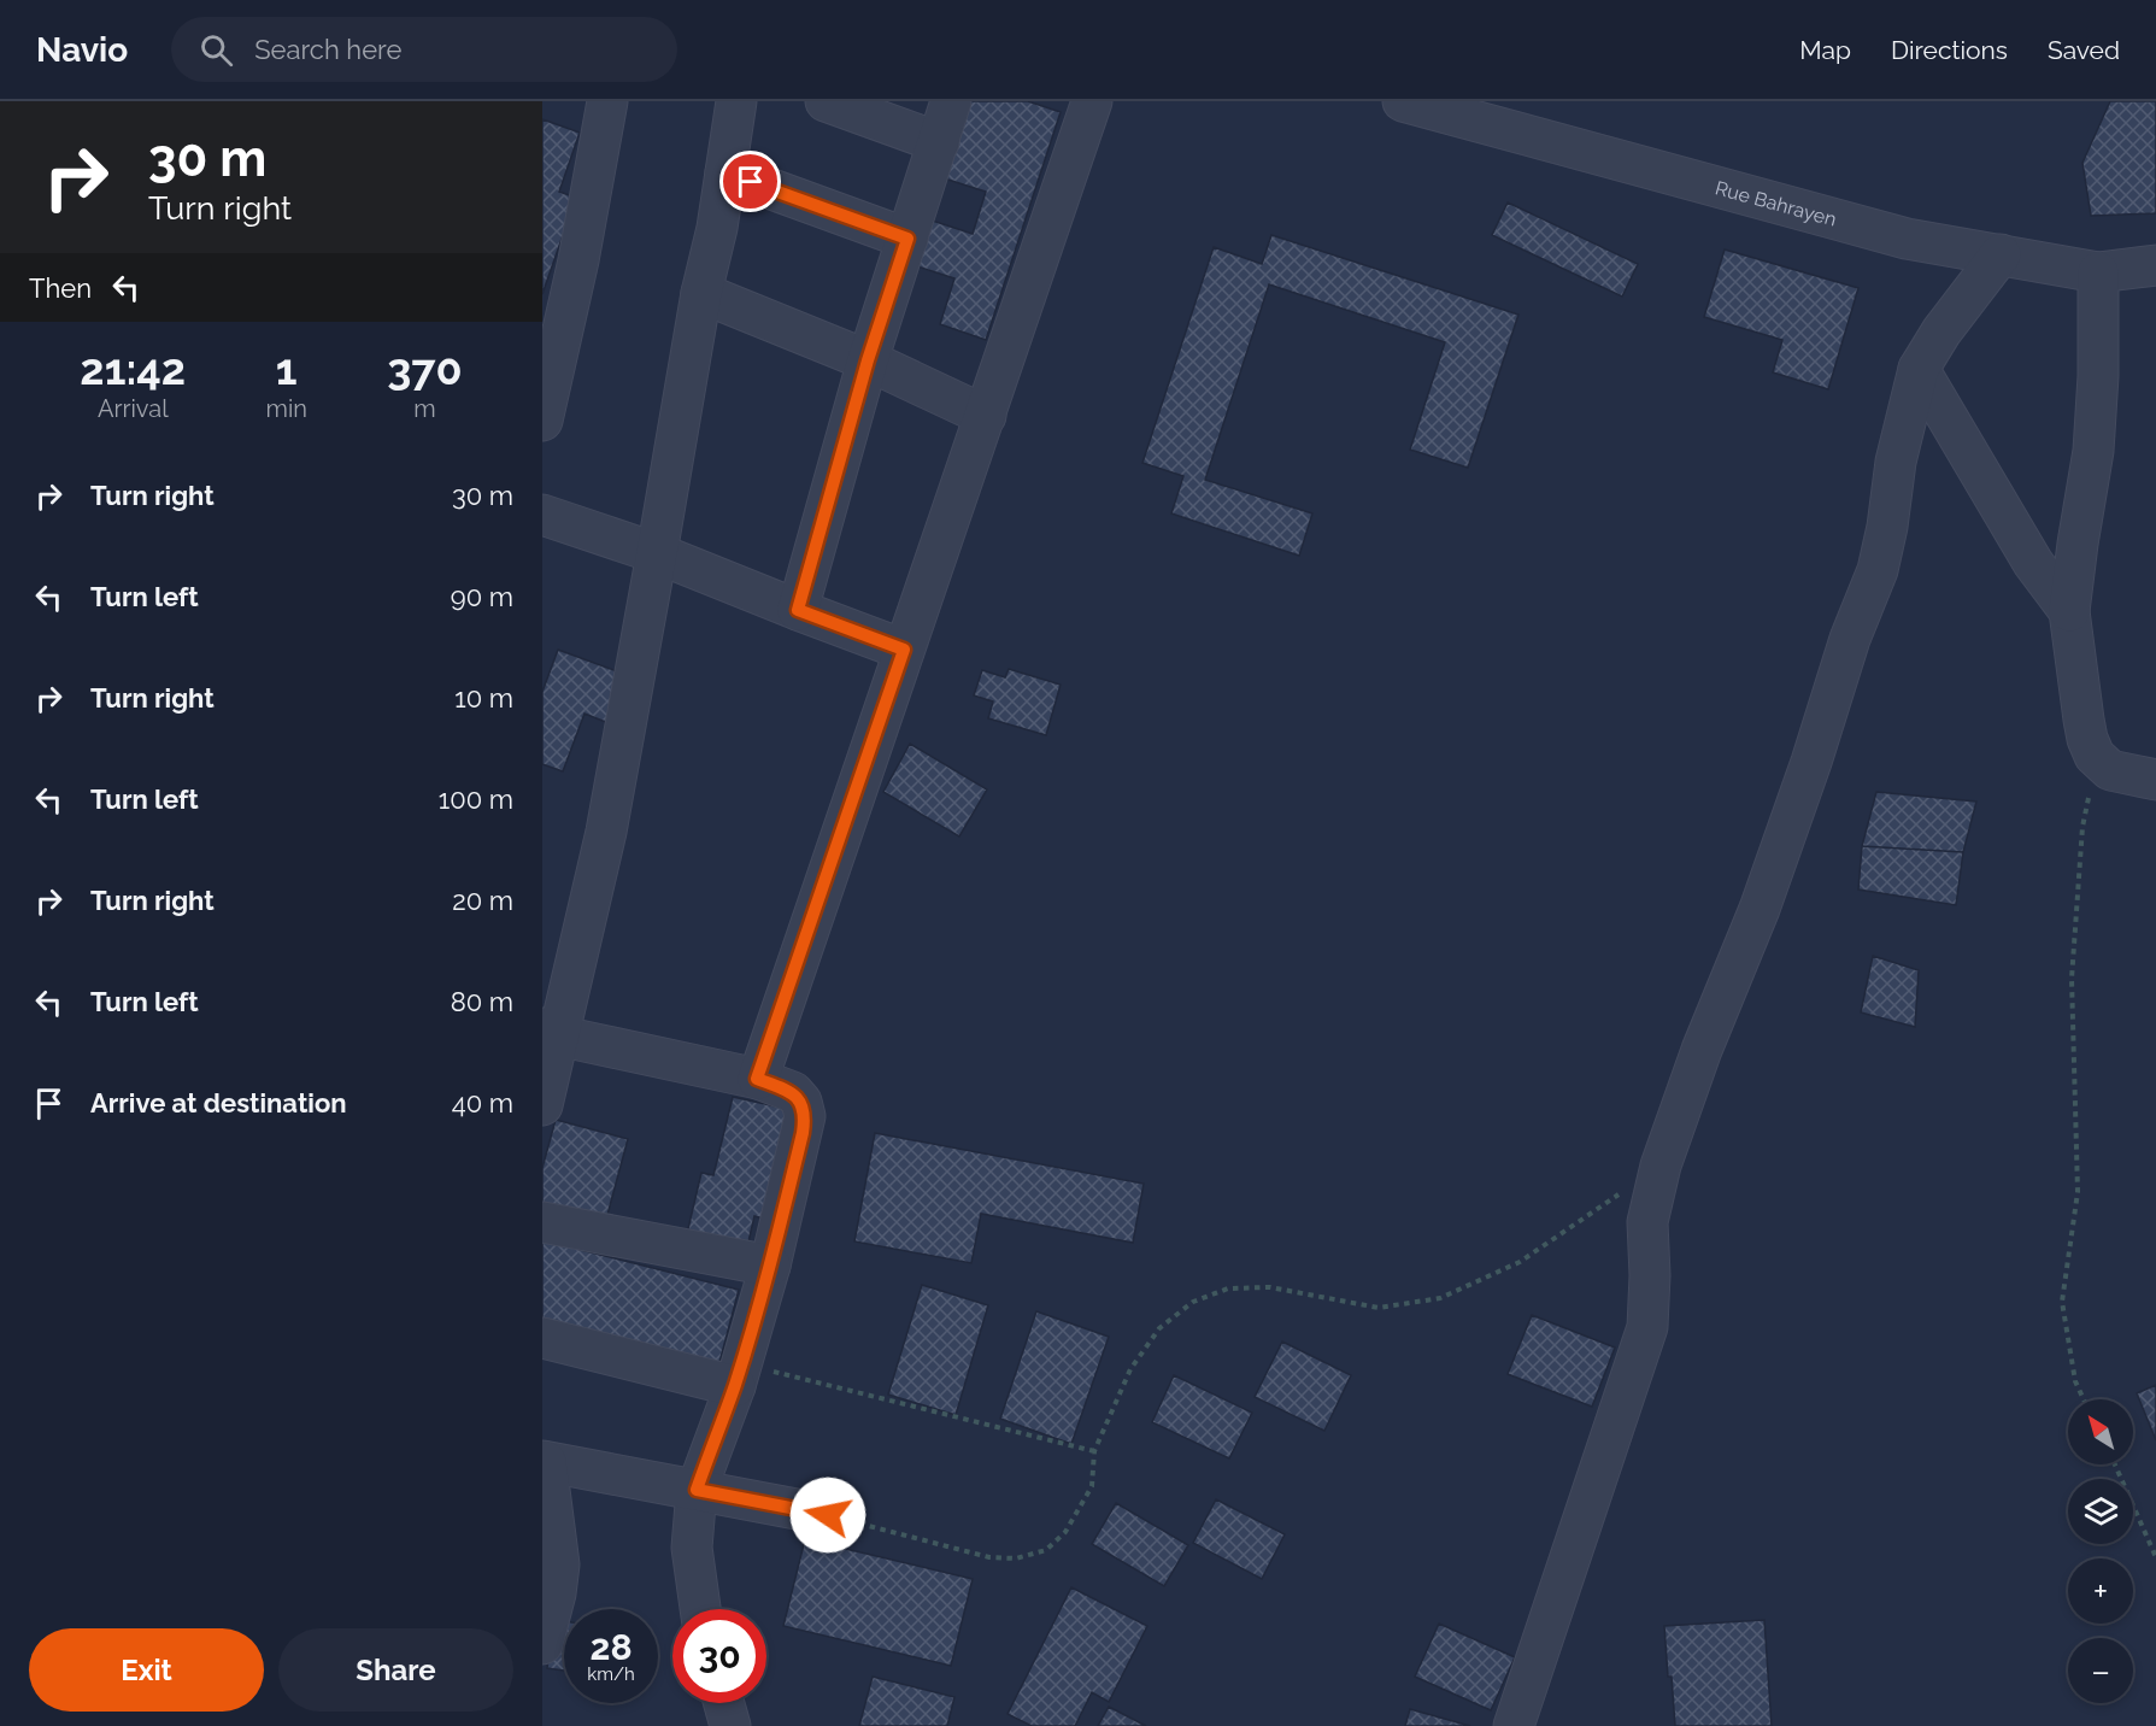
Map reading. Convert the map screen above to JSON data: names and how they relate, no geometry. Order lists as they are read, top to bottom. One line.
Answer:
{"streets":{"street":["Rue Bahrayen"]},"north":"top left","page":{"header":"Navio","search":"Search here","nav":["Map","Directions","Saved"],"turn":["30 m","Turn right"],"then":"Then","eta":["21:42","Arrival","1","min","370","m"],"list":[{"name":"Turn right","value":"30 m"},{"name":"Turn left","value":"90 m"},{"name":"Turn right","value":"10 m"},{"name":"Turn left","value":"100 m"},{"name":"Turn right","value":"20 m"},{"name":"Turn left","value":"80 m"},{"name":"Arrive at destination","value":"40 m"}],"map_buttons":["+","−"],"speed":"28 km/h","limit":"30","buttons":["Exit","Share"]}}
